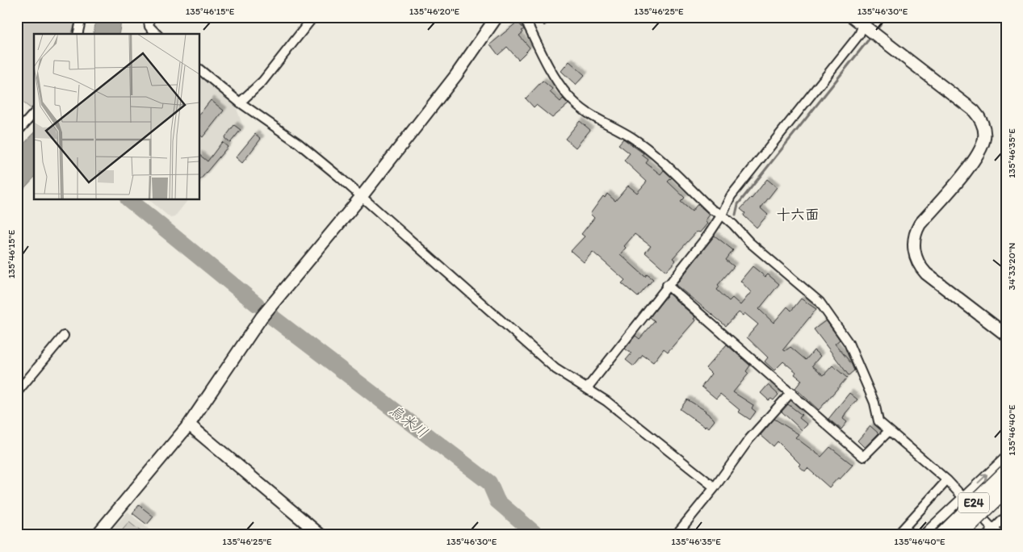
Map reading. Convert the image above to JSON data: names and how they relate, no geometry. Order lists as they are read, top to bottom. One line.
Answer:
{"streets":{"highway":["E24"]},"districts":["十六面"],"water":["烏米川"],"coordinates":["135°46'15\"E","135°46'20\"E","135°46'25\"E","135°46'30\"E","135°46'35\"E","34°33'20\"N","135°46'40\"E"]}
